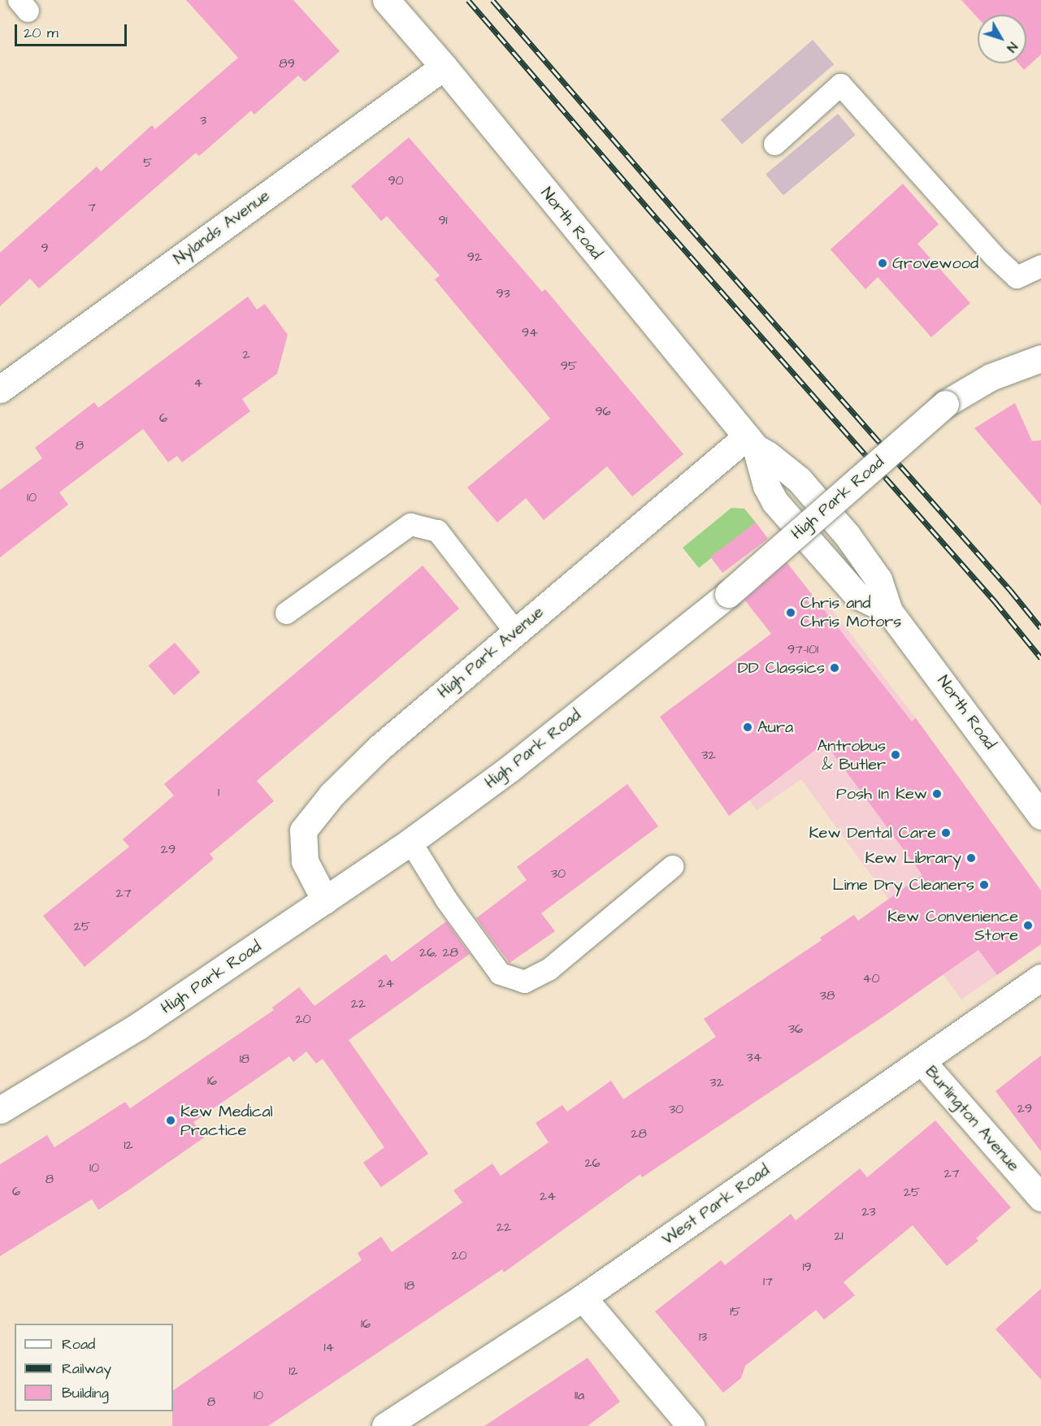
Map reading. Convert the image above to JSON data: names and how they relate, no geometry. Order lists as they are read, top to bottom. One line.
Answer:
{"streets":{"street":["North Road","Nylands Avenue","High Park Road","High Park Avenue","Burlington Avenue","West Park Road"]},"crossings":[["North Road","Nylands Avenue"],["North Road","High Park Avenue"],["High Park Road","High Park Avenue"],["Burlington Avenue","West Park Road"]],"places":["Grovewood","Chris and Chris Motors","DD Classics","Aura","Antrobus & Butler","Posh In Kew","Kew Dental Care","Kew Library","Lime Dry Cleaners","Kew Convenience Store","Kew Medical Practice"],"house_numbers":["89","3","5","90","7","91","9","92","93","94","2","95","4","96","6","8","10","97-101","32","1","29","30","27","25","26, 28","40","24","38","22","20","36","34","18","16","32","29","30","28","12","26","10","27","8","6","25","24","23","22","21","20","19","17","18","15","16","13","14","12","10","11a","8"],"legend":["Road","Railway","Building"],"scale_bar":"20 m","north":"bottom right"}
